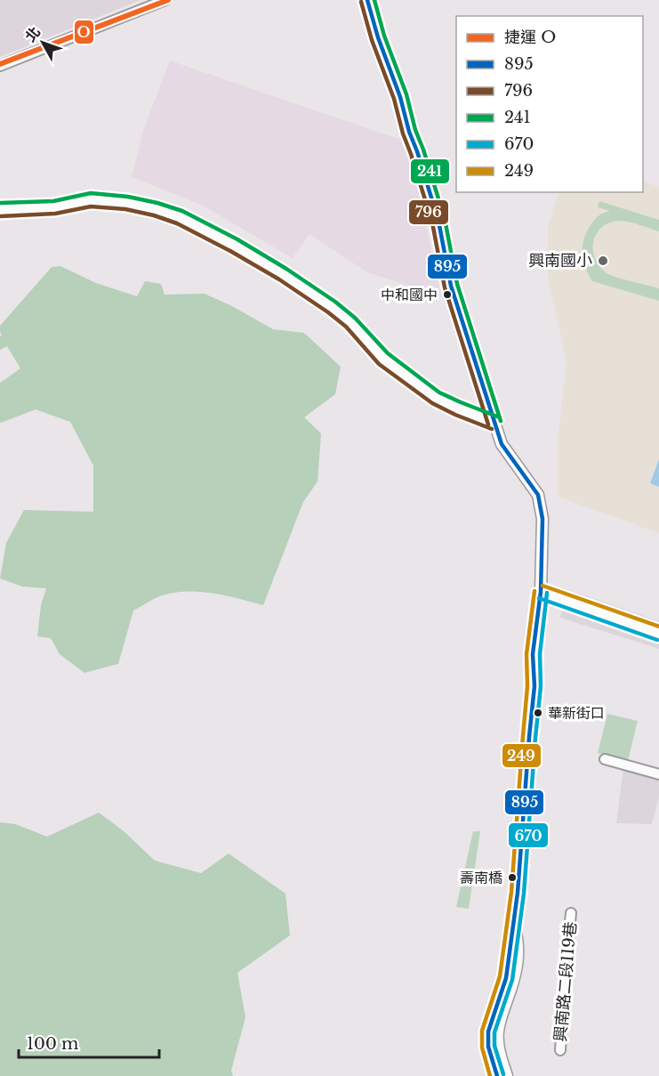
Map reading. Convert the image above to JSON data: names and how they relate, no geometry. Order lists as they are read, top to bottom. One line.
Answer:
{"streets":{"street":["興南路二段119巷"]},"places":["興南國小","中和國中","華新街口","壽南橋"],"lines":["metro line O","transit line 895","transit line 241","transit line 796","transit line 249","transit line 670"],"legend":["捷運 O","895","796","241","670","249"],"scale_bar":"100 m","north":"top left"}
